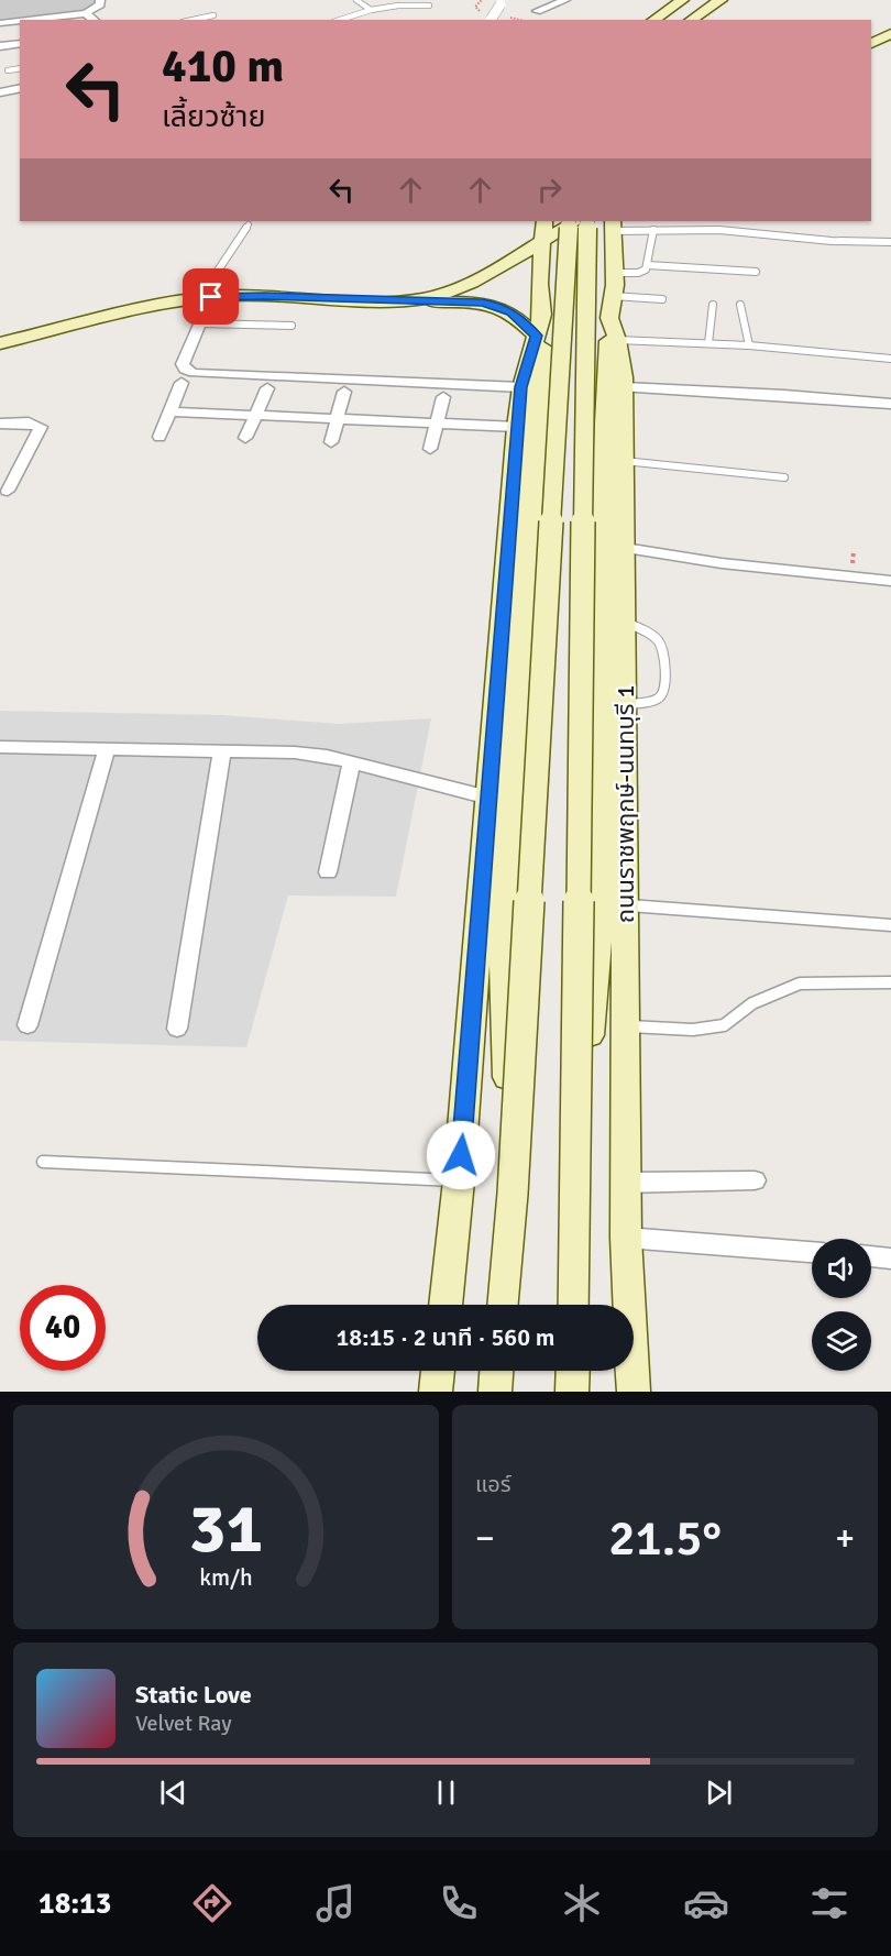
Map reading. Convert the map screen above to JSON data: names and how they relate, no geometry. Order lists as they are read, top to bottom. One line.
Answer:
{"streets":{"main road":["ถนนราชพฤกษ์-นนทบุรี 1"]},"page":{"turn":["410 m","เลี้ยวซ้าย"],"limit":"40","trip":"18:15 · 2 นาที · 560 m","tile":"แอร์","heat":["−","21.5°","+"],"song":["Static Love","Velvet Ray"],"tabs":"18:13","gauge":["31","km/h"]}}
